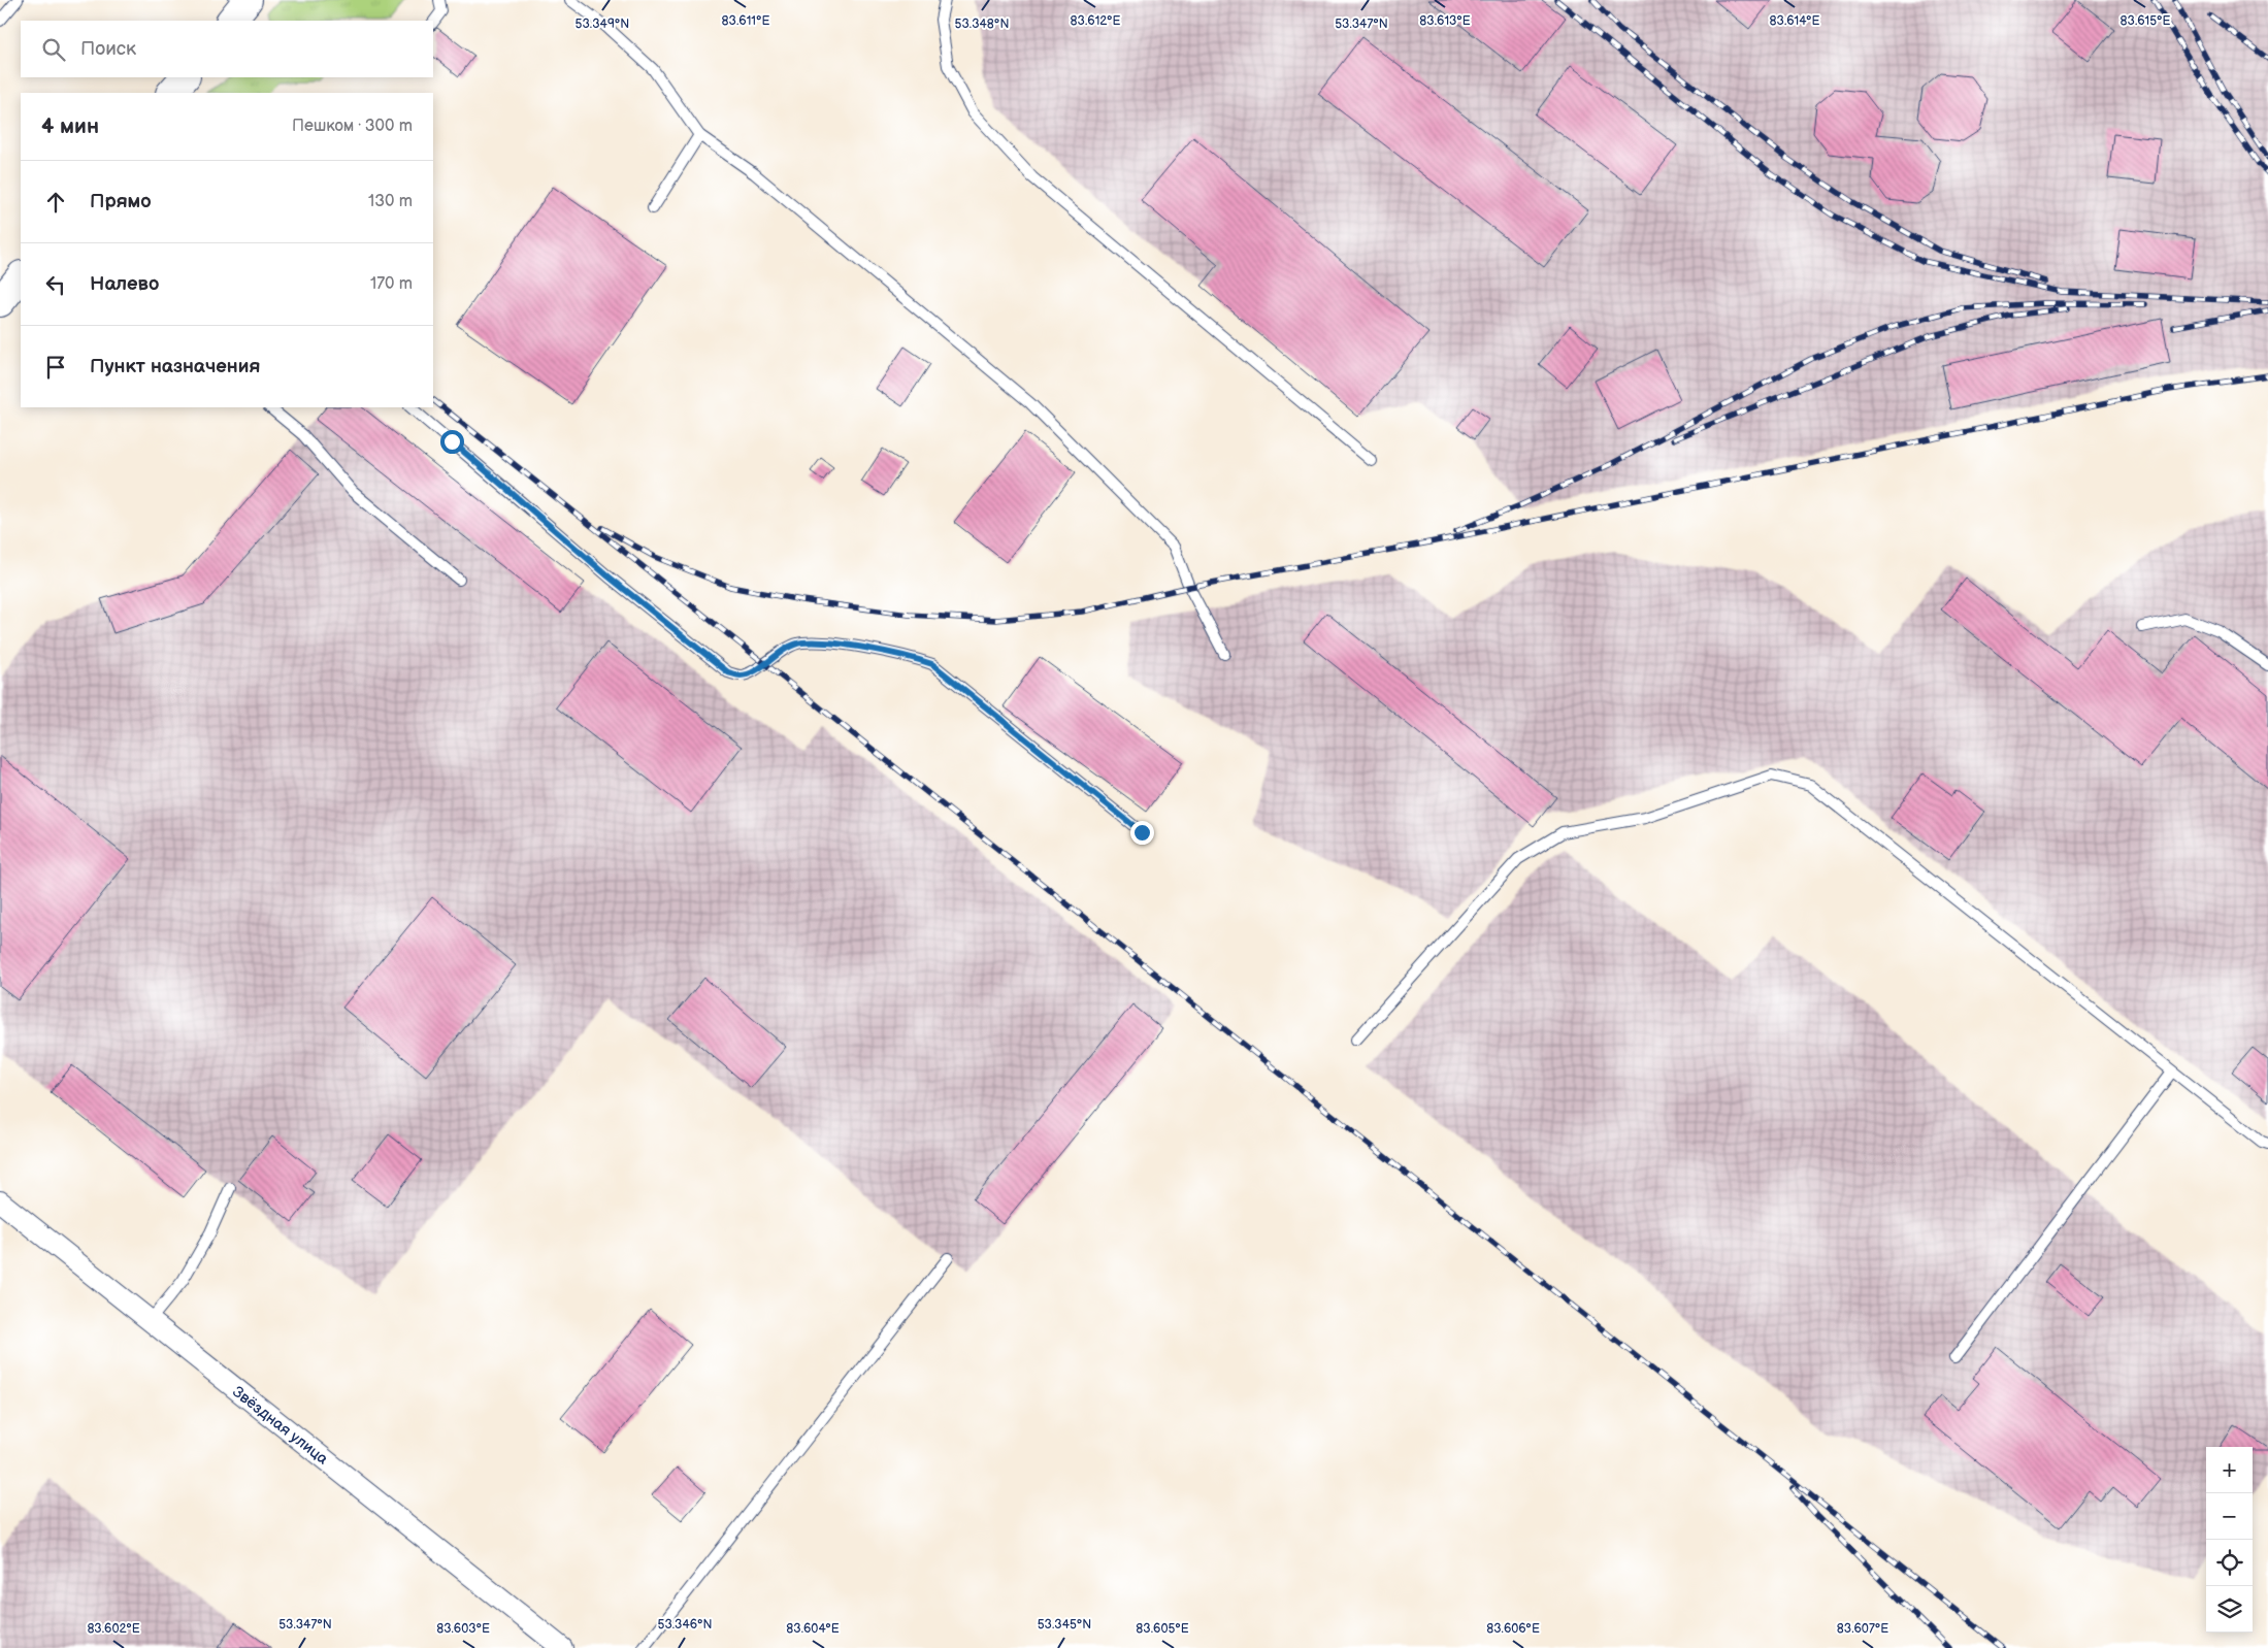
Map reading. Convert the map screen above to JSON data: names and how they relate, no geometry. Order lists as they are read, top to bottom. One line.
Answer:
{"streets":{"street":["Звёздная улица"]},"page":{"search":"Поиск","heading":["4 мин","Пешком · 300 m"],"list":[["Прямо","130 m"],["Налево","170 m"],"Пункт назначения"],"map_buttons":["+","−"]},"coordinates":["83.611°E","83.612°E","83.613°E","83.614°E","83.615°E","53.349°N","53.348°N","53.347°N","53.346°N","53.345°N","83.602°E","83.603°E","83.604°E","83.605°E","83.606°E","83.607°E"]}
